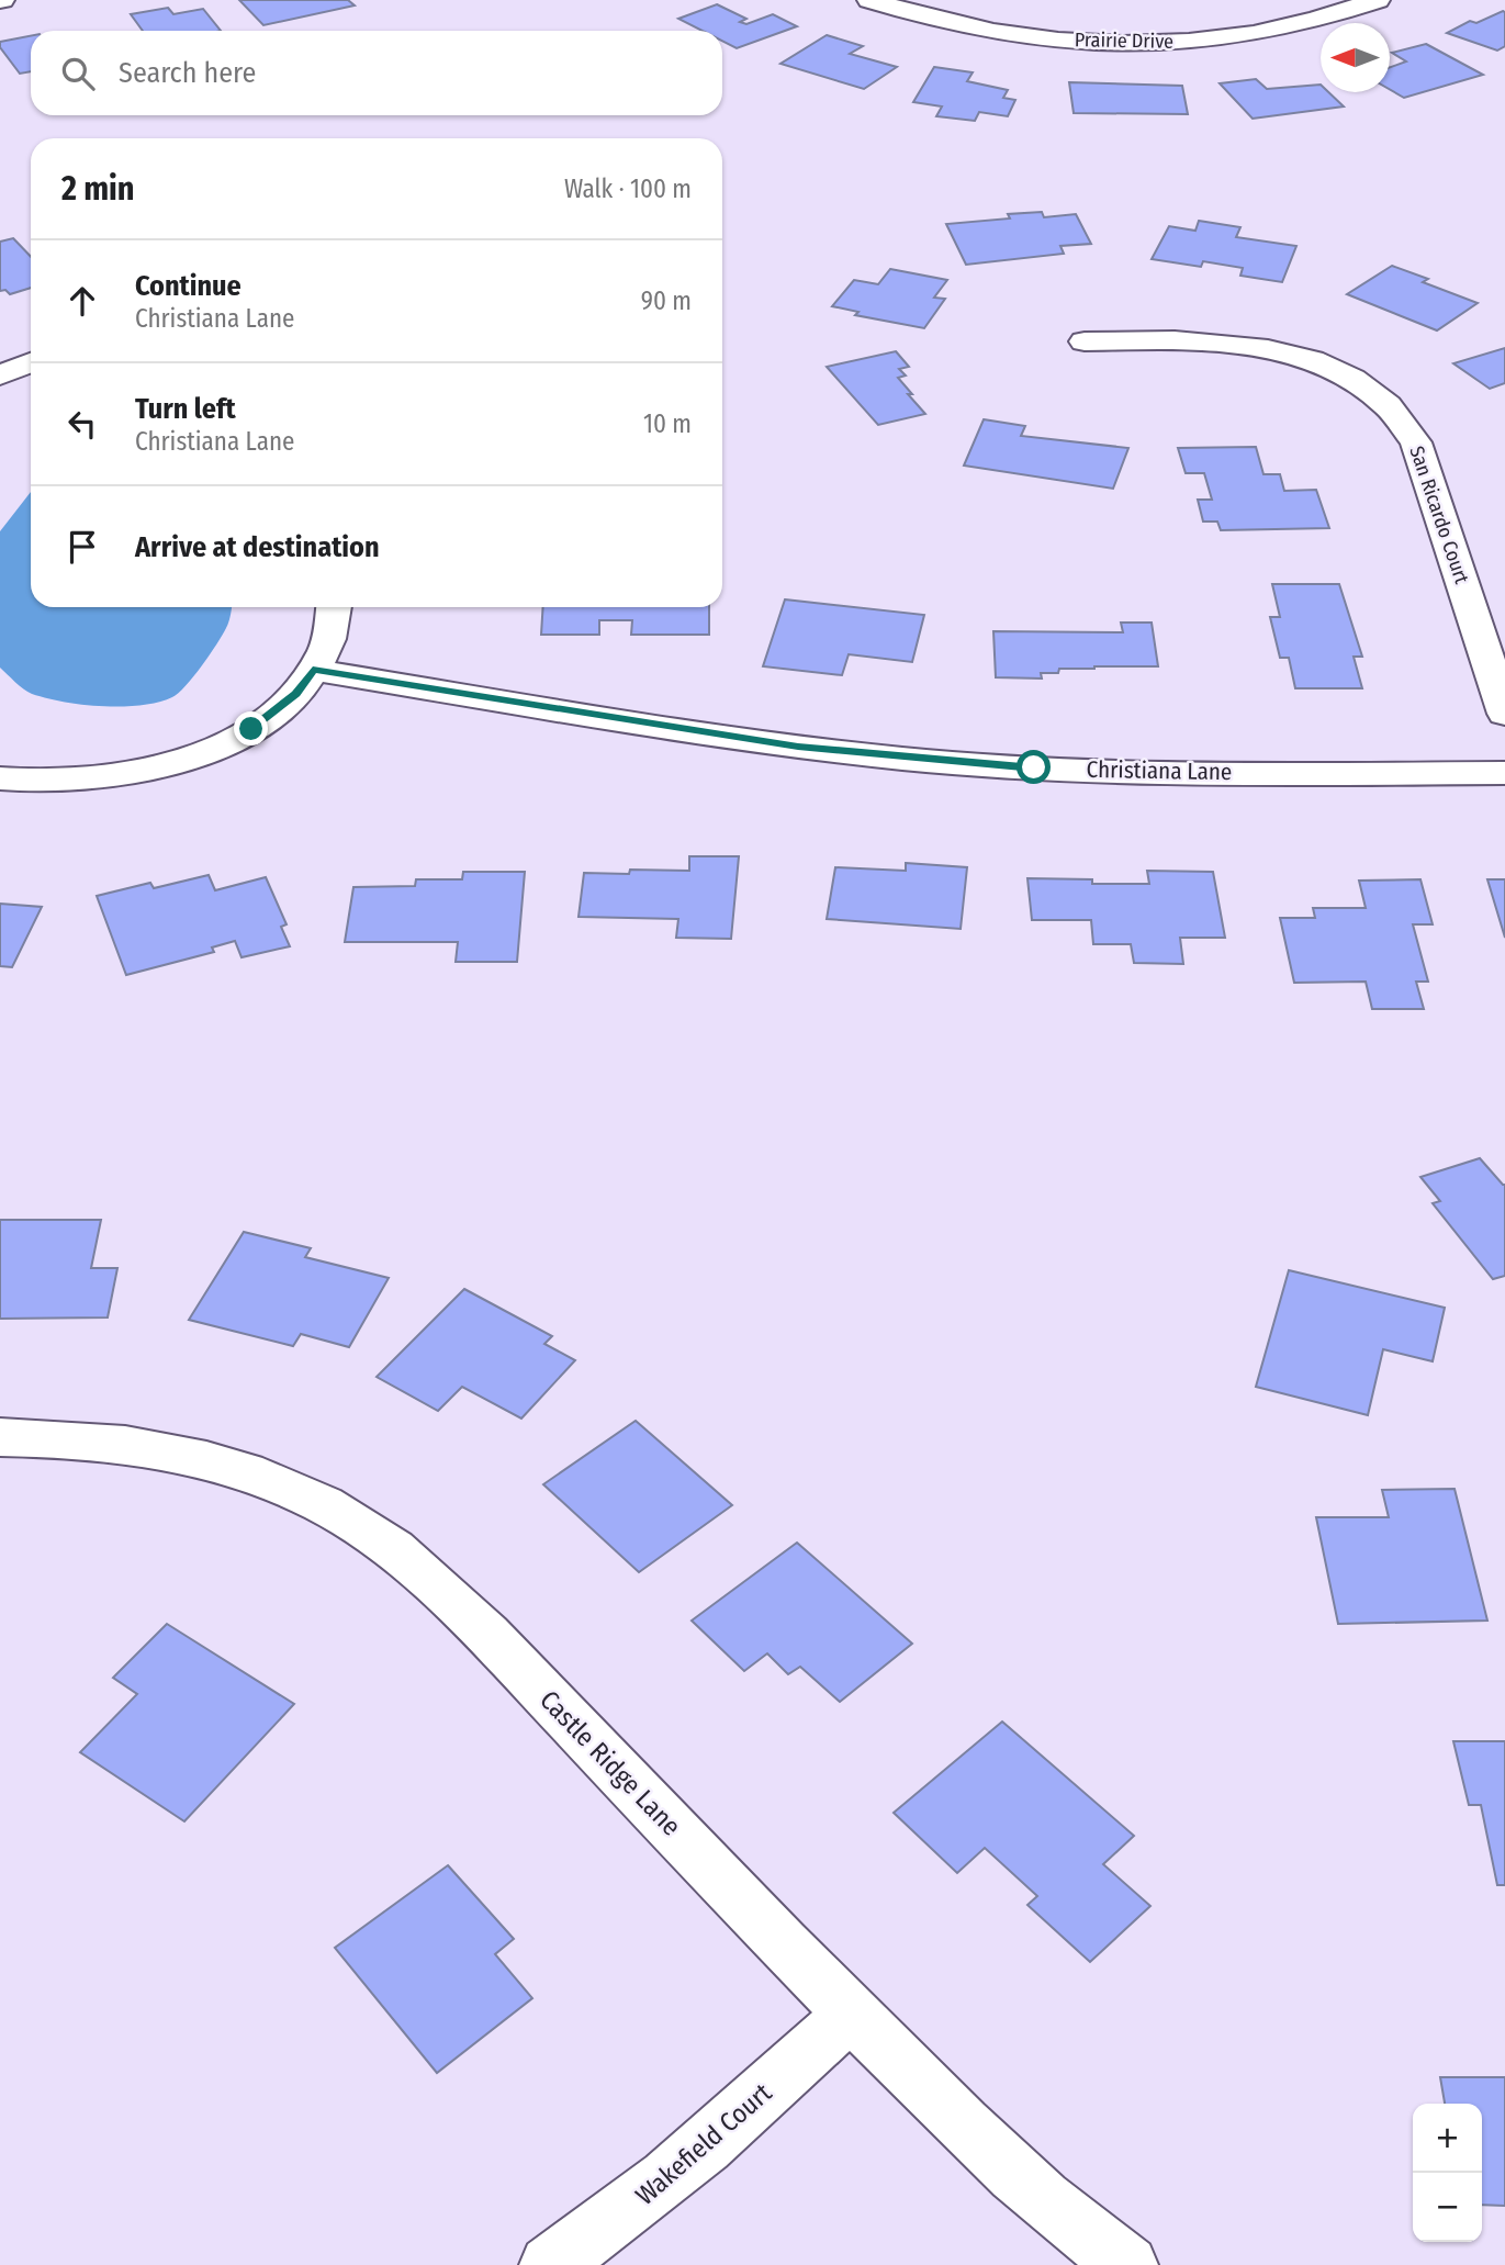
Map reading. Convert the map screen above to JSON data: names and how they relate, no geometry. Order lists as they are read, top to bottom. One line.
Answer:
{"streets":{"street":["Prairie Drive","San Ricardo Court","Christiana Lane","Castle Ridge Lane","Wakefield Court"]},"crossings":[["Castle Ridge Lane","Wakefield Court"]],"north":"left","page":{"search":"Search here","heading":["2 min","Walk · 100 m"],"list":[["Continue","Christiana Lane","90 m"],["Turn left","Christiana Lane","10 m"],"Arrive at destination"],"map_buttons":["+","−"]}}
